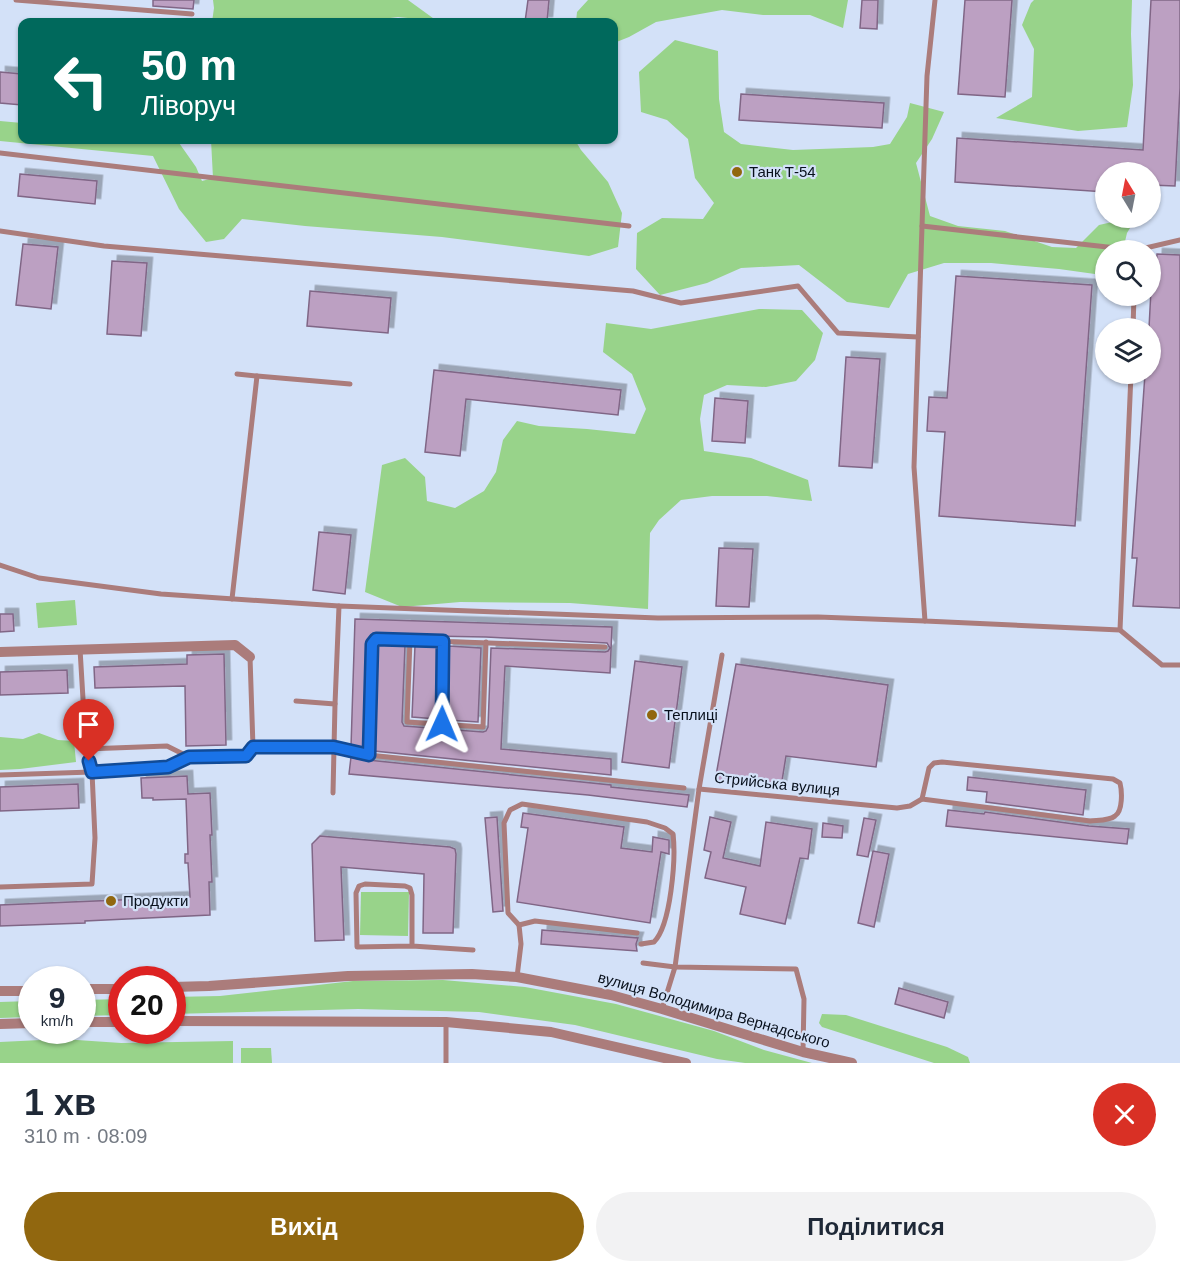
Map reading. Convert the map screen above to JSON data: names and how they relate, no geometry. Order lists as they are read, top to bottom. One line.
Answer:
{"streets":{"street":["вулиця Володимира Вернадського"],"lane":["Стрийська вулиця"]},"crossings":[["Стрийська вулиця","вулиця Володимира Вернадського"]],"places":["Танк Т-54","Теплиці","Продукти"],"north":"top","page":{"turn":["50 m","Ліворуч"],"speed":"9 km/h","limit":"20","heading":["1 хв","310 m · 08:09"],"buttons":["Вихід","Поділитися"]}}
